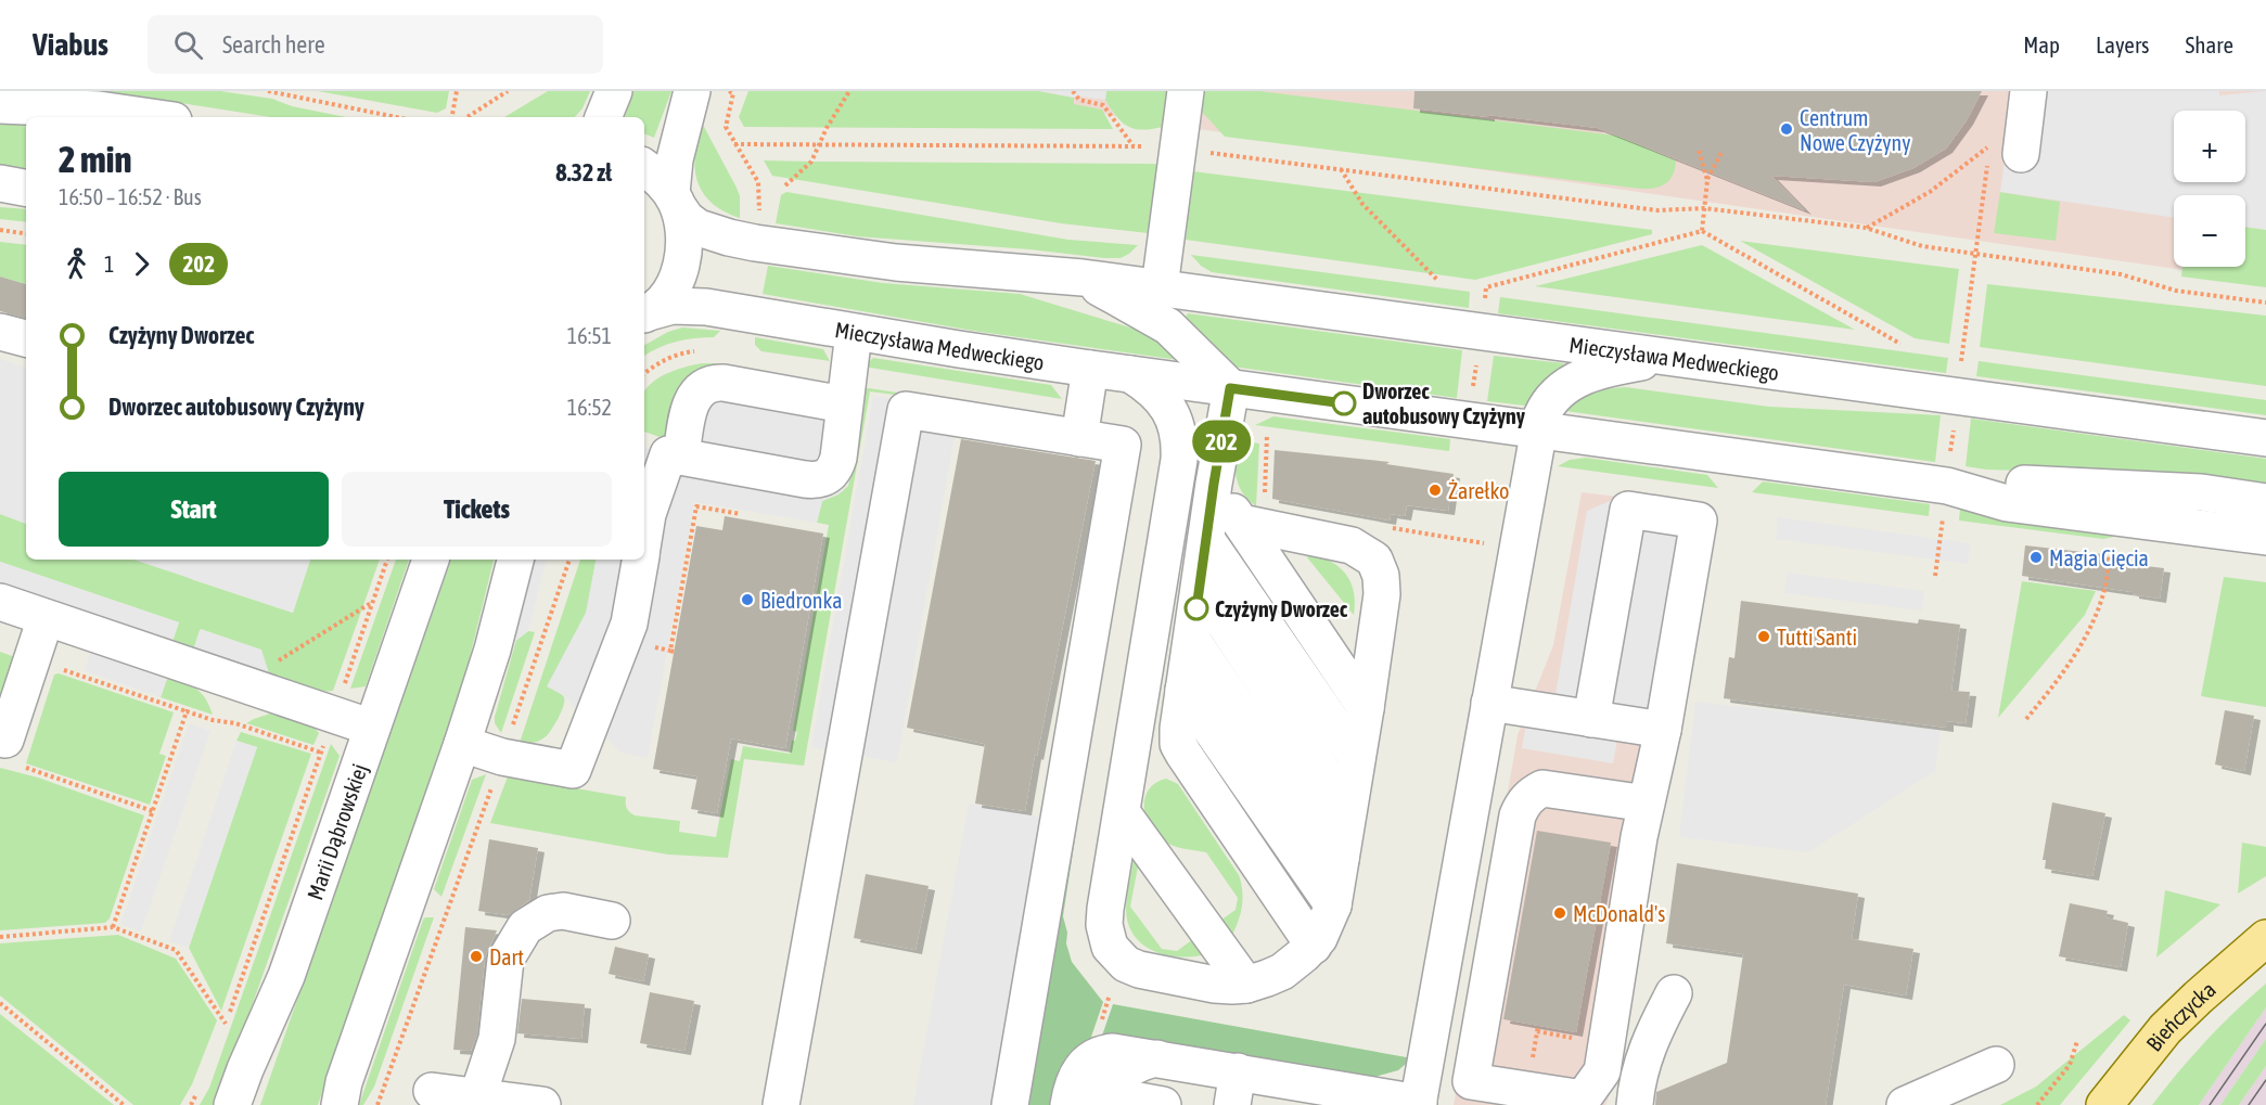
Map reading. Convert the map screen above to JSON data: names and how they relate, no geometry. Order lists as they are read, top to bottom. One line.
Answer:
{"streets":{"main road":["Bieńczycka"],"street":["Mieczysława Medweckiego","Marii Dąbrowskiej"]},"places":["Centrum Nowe Czyżyny","Dworzec autobusowy Czyżyny","Żarełko","Magia Cięcia","Biedronka","Czyżyny Dworzec","Tutti Santi","McDonald's","Dart"],"lines":["bus line 202"],"page":{"header":"Viabus","search":"Search here","nav":["Map","Layers","Share"],"on_map":"202","map_buttons":["+","−"],"heading":["2 min","16:50 – 16:52 · Bus","8.32 zł"],"legs":["1","202"],"list":[{"name":"Czyżyny Dworzec","value":"16:51"},{"name":"Dworzec autobusowy Czyżyny","value":"16:52"}],"buttons":["Start","Tickets"]}}
